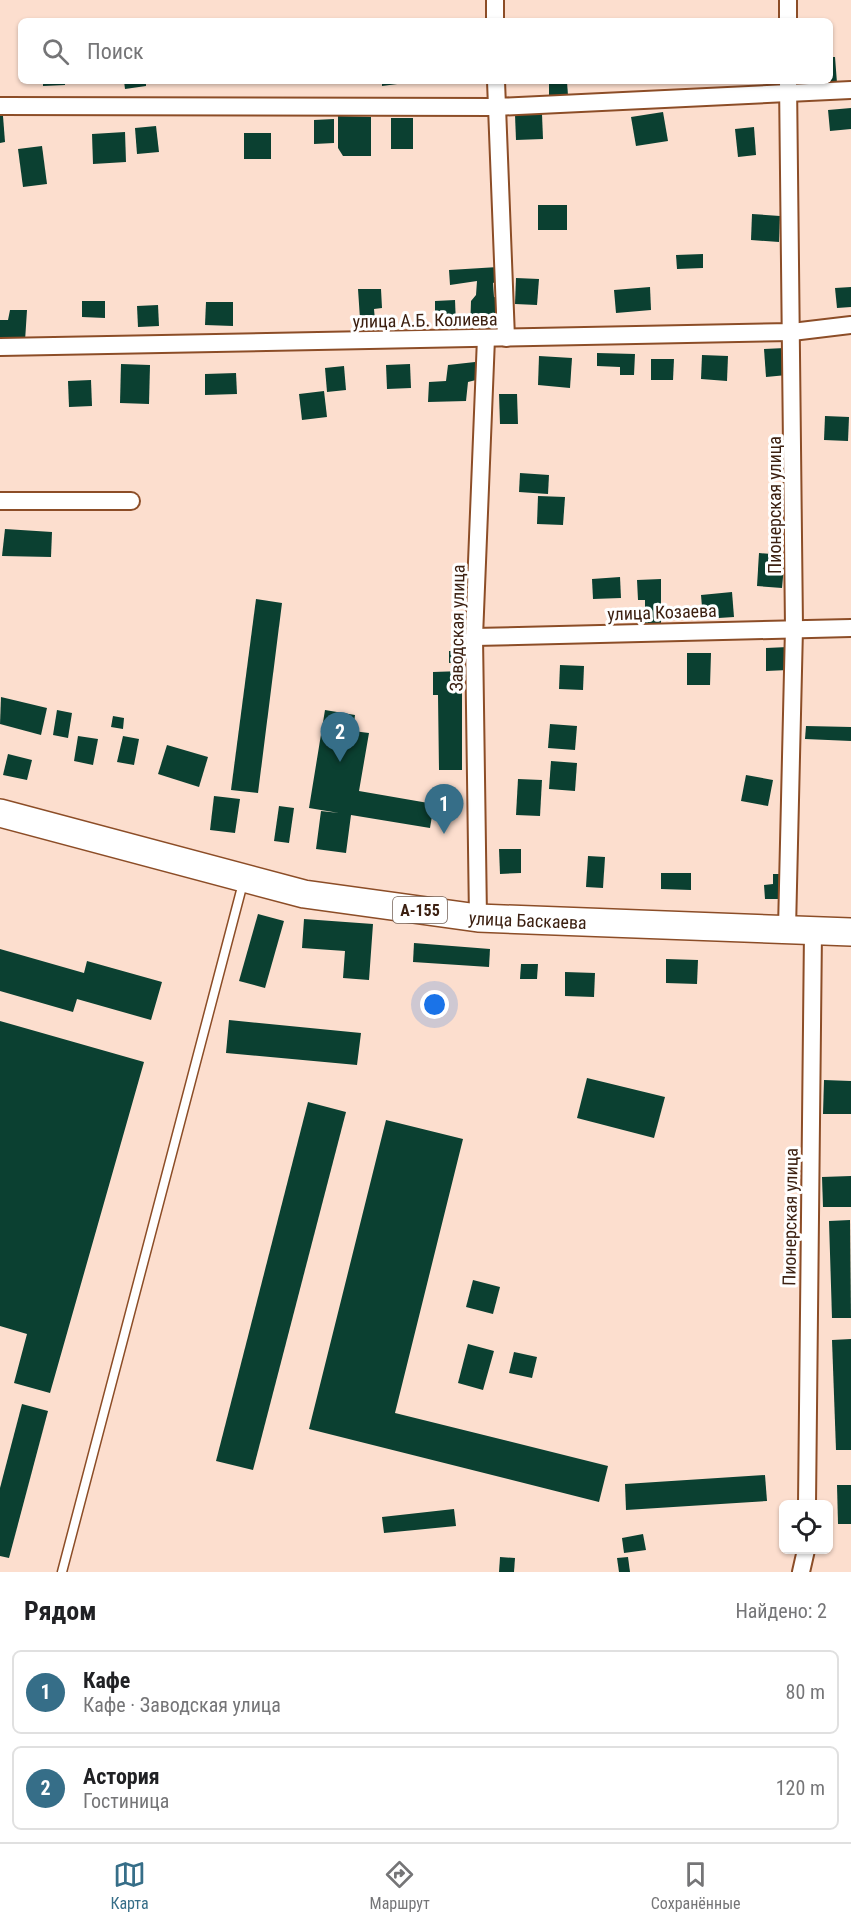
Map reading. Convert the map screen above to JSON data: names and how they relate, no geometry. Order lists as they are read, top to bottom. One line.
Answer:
{"streets":{"main road":["А-155","улица Баскаева"],"street":["улица А.Б. Колиева","Пионерская улица","улица Козаева","Заводская улица"]},"crossings":[["улица А.Б. Колиева","Пионерская улица"],["улица А.Б. Колиева","Заводская улица"],["Пионерская улица","улица Козаева"],["Пионерская улица","улица Баскаева"],["улица Козаева","Заводская улица"],["Заводская улица","улица Баскаева"]],"page":{"search":"Поиск","pins":["2","1"],"heading":["Рядом","Найдено: 2"],"list":[{"mark":"1","name":"Кафе","note":"Кафе · Заводская улица","value":"80 m"},{"mark":"2","name":"Астория","note":"Гостиница","value":"120 m"}],"nav":["Карта","Маршрут","Сохранённые"]}}
